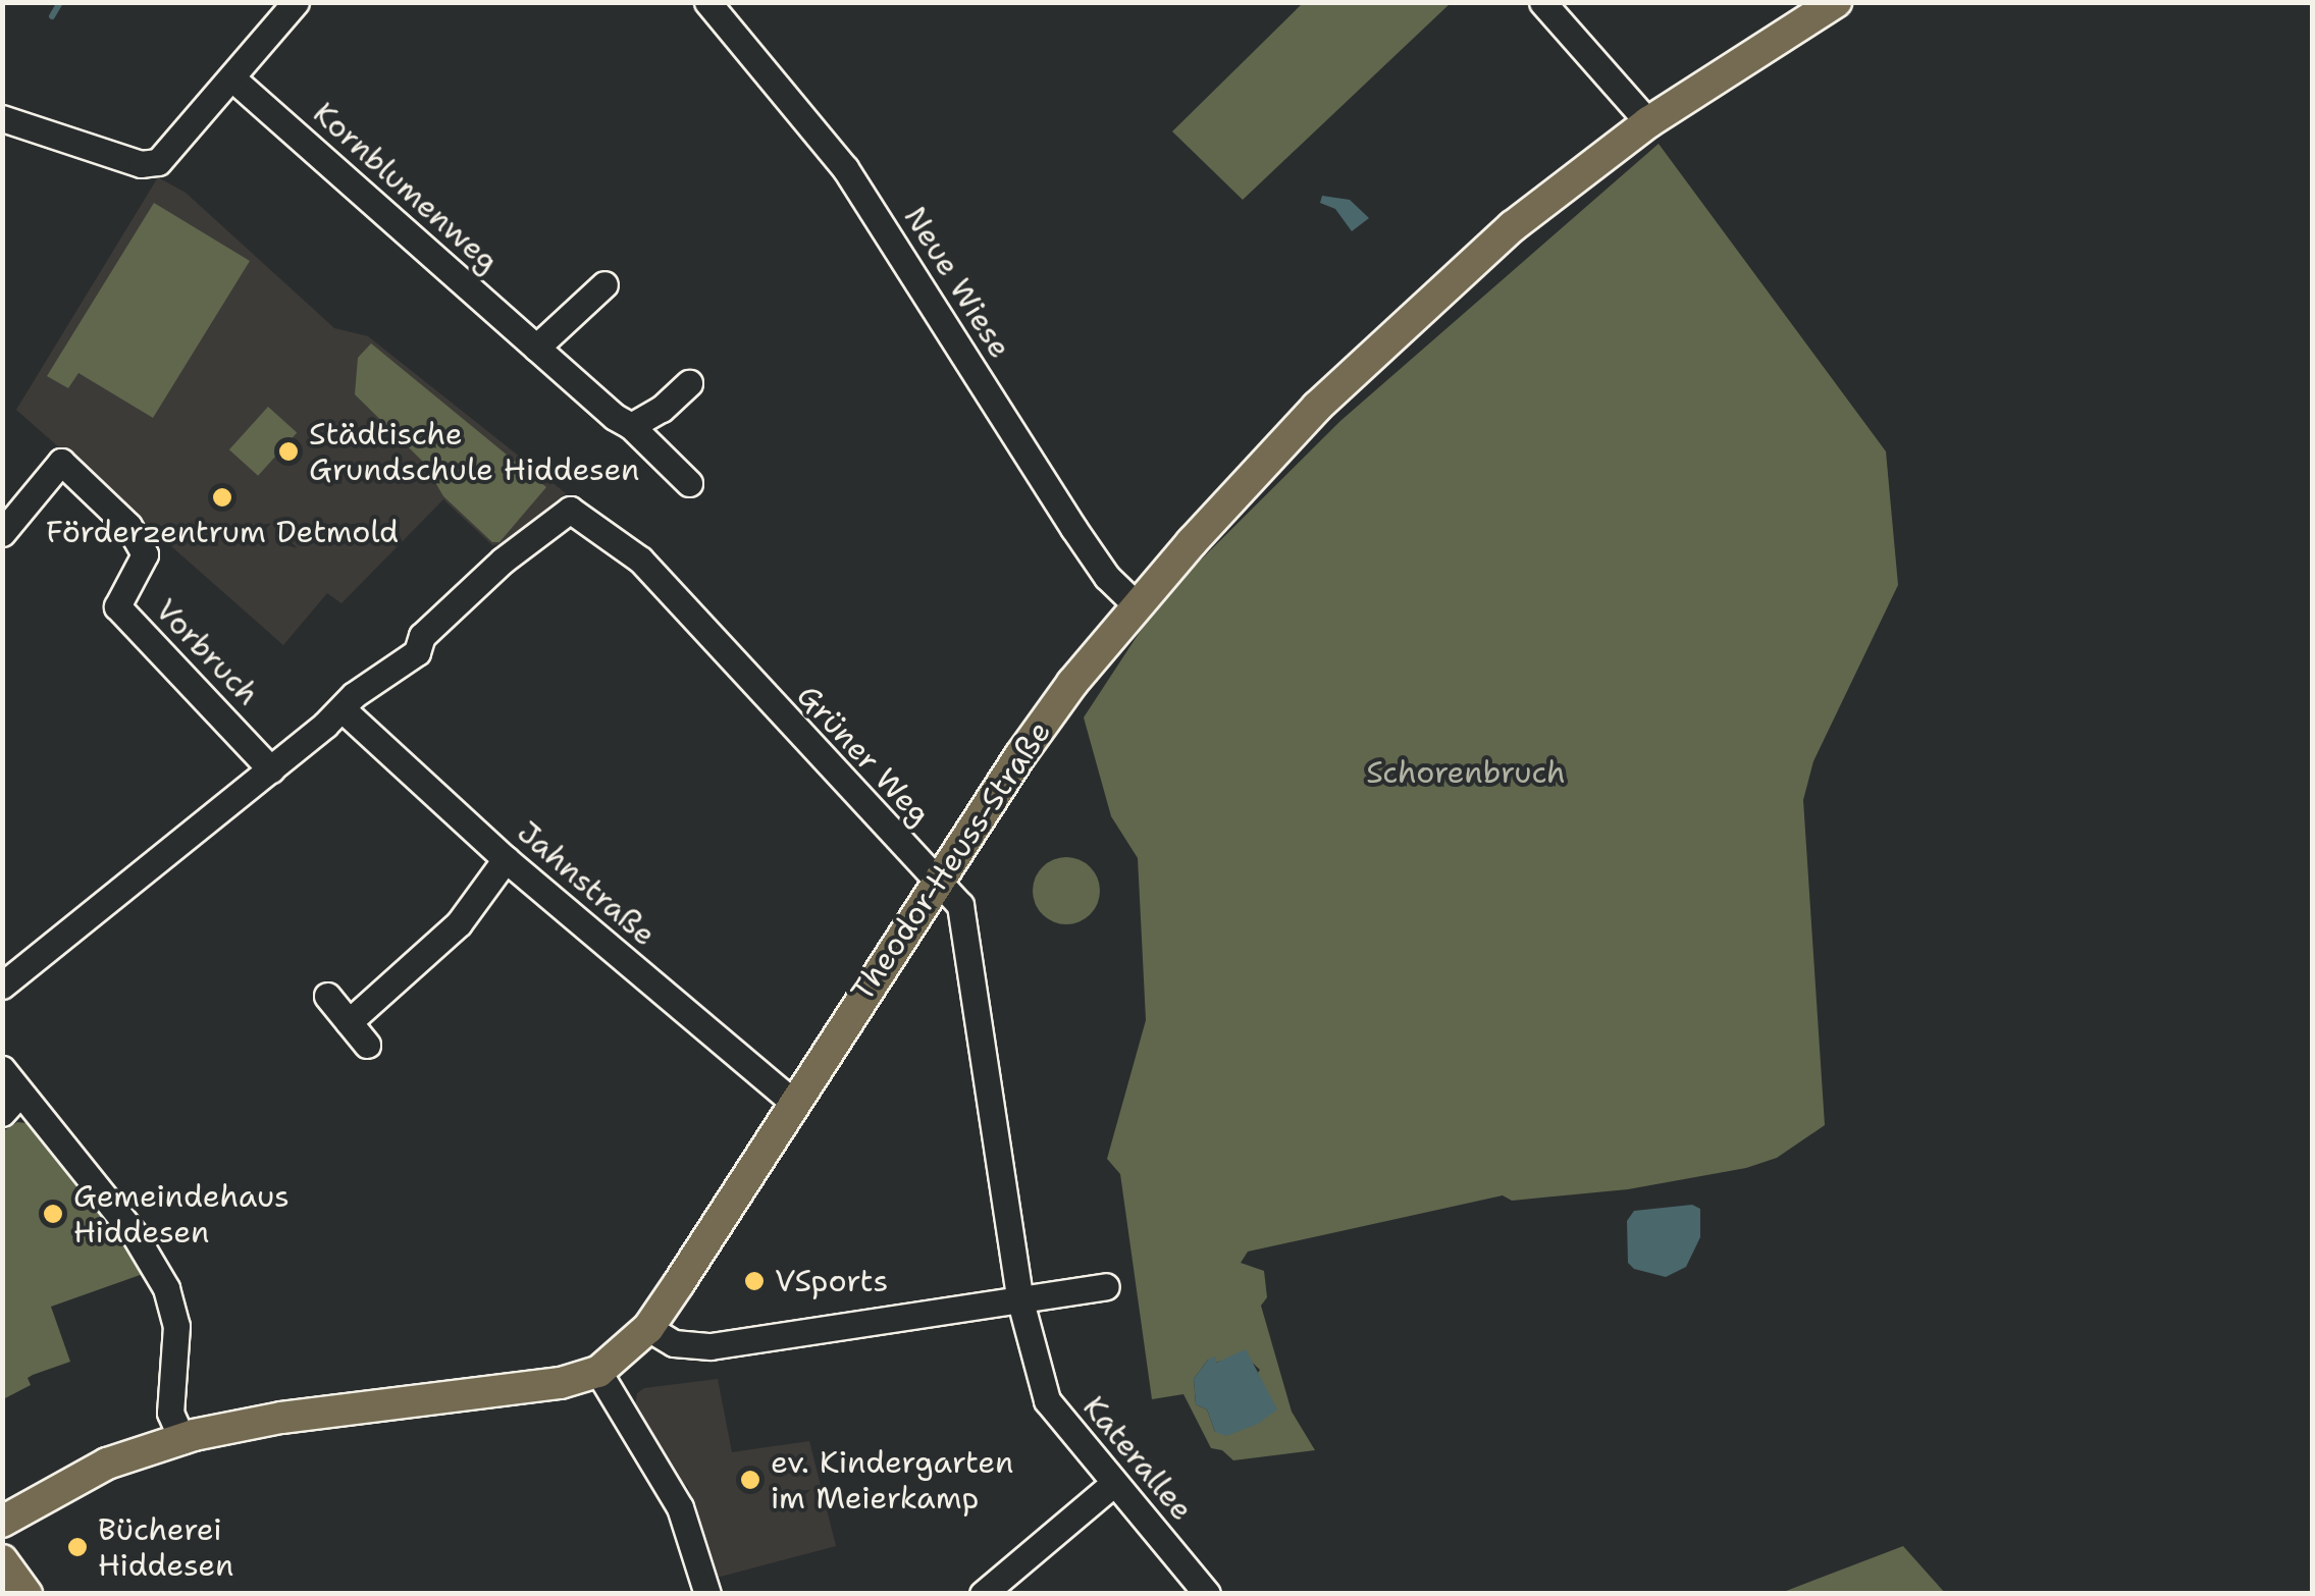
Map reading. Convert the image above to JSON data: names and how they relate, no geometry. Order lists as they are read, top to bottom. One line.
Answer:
{"streets":{"main road":["Theodor-Heuss-Straße"],"street":["Kornblumenweg","Neue Wiese","Vorbruch","Grüner Weg","Jahnstraße","Katerallee"]},"crossings":[["Neue Wiese","Theodor-Heuss-Straße"],["Grüner Weg","Theodor-Heuss-Straße"],["Grüner Weg","Jahnstraße"],["Grüner Weg","Katerallee"],["Theodor-Heuss-Straße","Jahnstraße"]],"parks":["Schorenbruch"],"places":["Städtische Grundschule Hiddesen","Förderzentrum Detmold","Gemeindehaus Hiddesen","VSports","ev. Kindergarten im Meierkamp","Bücherei Hiddesen"]}
